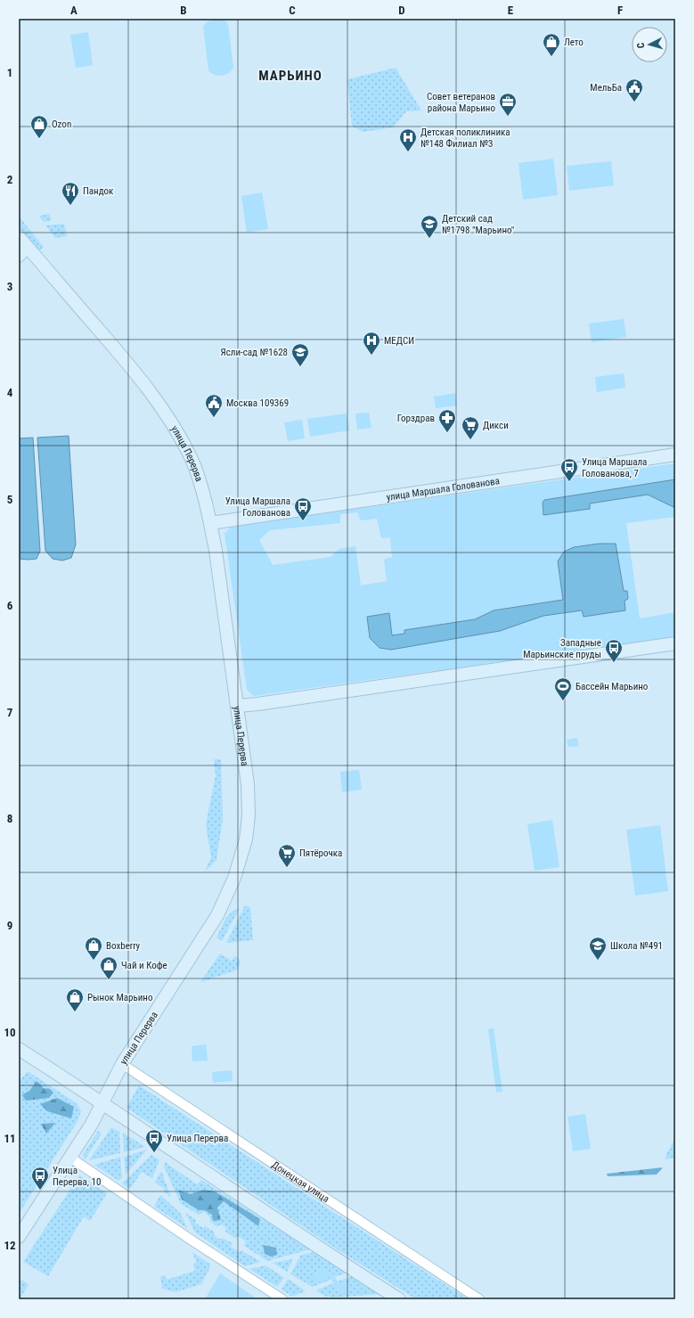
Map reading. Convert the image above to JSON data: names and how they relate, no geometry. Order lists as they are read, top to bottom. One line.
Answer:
{"streets":{"main road":["улица Перерва","улица Маршала Голованова"],"street":["Донецкая улица"]},"crossings":[["улица Перерва","улица Маршала Голованова"],["улица Перерва","Донецкая улица"]],"districts":["МАРЬИНО"],"places":{"shop":["Лето","Ozon","Boxberry","Чай и Кофе","Рынок Марьино"],"public building":["МельБа","Москва 109369"],"office":["Совет ветеранов района Марьино"],"hospital":["Детская поликлиника №148 Филиал №3","МЕДСИ"],"restaurant":["Пандок"],"school or university":["Детский сад №1798 \"Марьино\"","Ясли-сад №1628","Школа №491"],"pharmacy":["Горздрав"],"supermarket":["Дикси","Пятёрочка"],"bus stop":["Улица Маршала Голованова, 7","Улица Маршала Голованова","Западные Марьинские пруды","Улица Перерва","Улица Перерва, 10"],"sports":["Бассейн Марьино"]},"north":"left","grid":{"columns":["A","B","C","D","E","F"],"rows":["1","2","3","4","5","6","7","8","9","10","11","12"]}}
